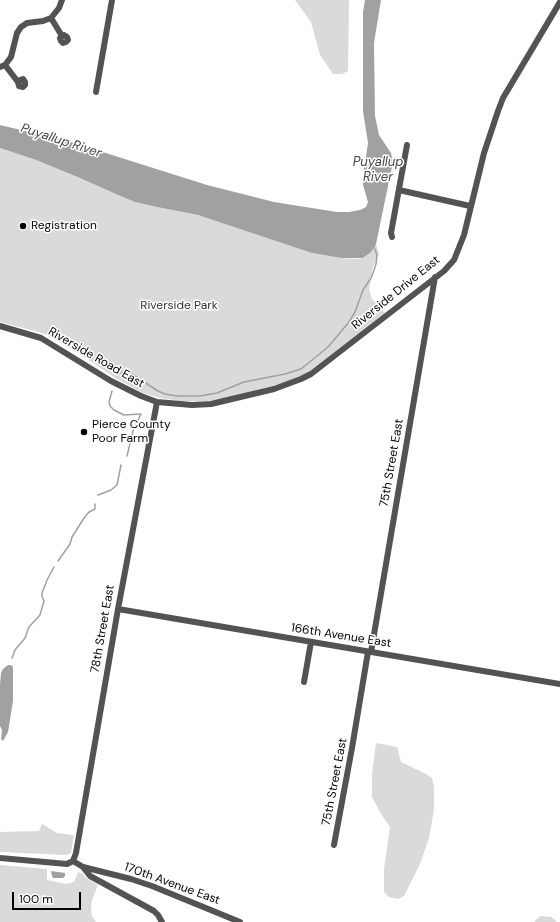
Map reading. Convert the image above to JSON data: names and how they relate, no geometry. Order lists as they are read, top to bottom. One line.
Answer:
{"streets":{"street":["Riverside Drive East","Riverside Road East","75th Street East","78th Street East","166th Avenue East","170th Avenue East"]},"crossings":[["Riverside Drive East","Riverside Road East"],["Riverside Drive East","75th Street East"],["Riverside Drive East","78th Street East"],["Riverside Road East","78th Street East"],["75th Street East","166th Avenue East"],["78th Street East","166th Avenue East"],["78th Street East","170th Avenue East"]],"water":["Puyallup River"],"parks":["Riverside Park"],"places":["Registration","Pierce County Poor Farm"],"scale_bar":"100 m"}
